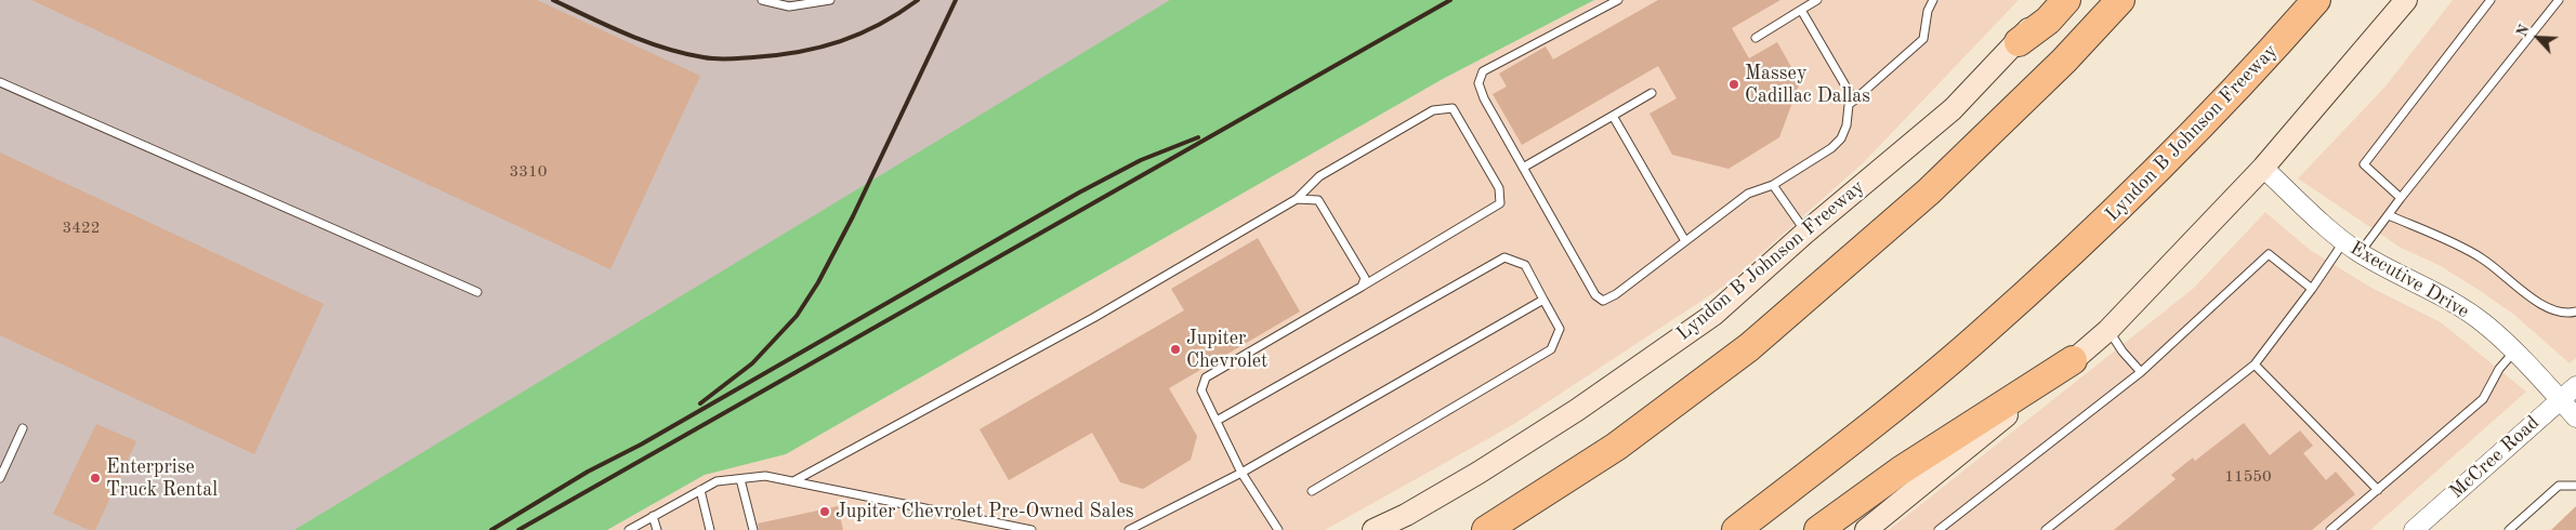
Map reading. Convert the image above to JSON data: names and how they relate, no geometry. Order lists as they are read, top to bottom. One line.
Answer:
{"streets":{"highway":["Lyndon B Johnson Freeway"],"street":["Executive Drive","McCree Road"]},"crossings":[["Executive Drive","McCree Road"]],"places":["Massey Cadillac Dallas","Jupiter Chevrolet","Enterprise Truck Rental","Jupiter Chevrolet Pre-Owned Sales"],"house_numbers":["3310","3422","11550"],"north":"top left"}
